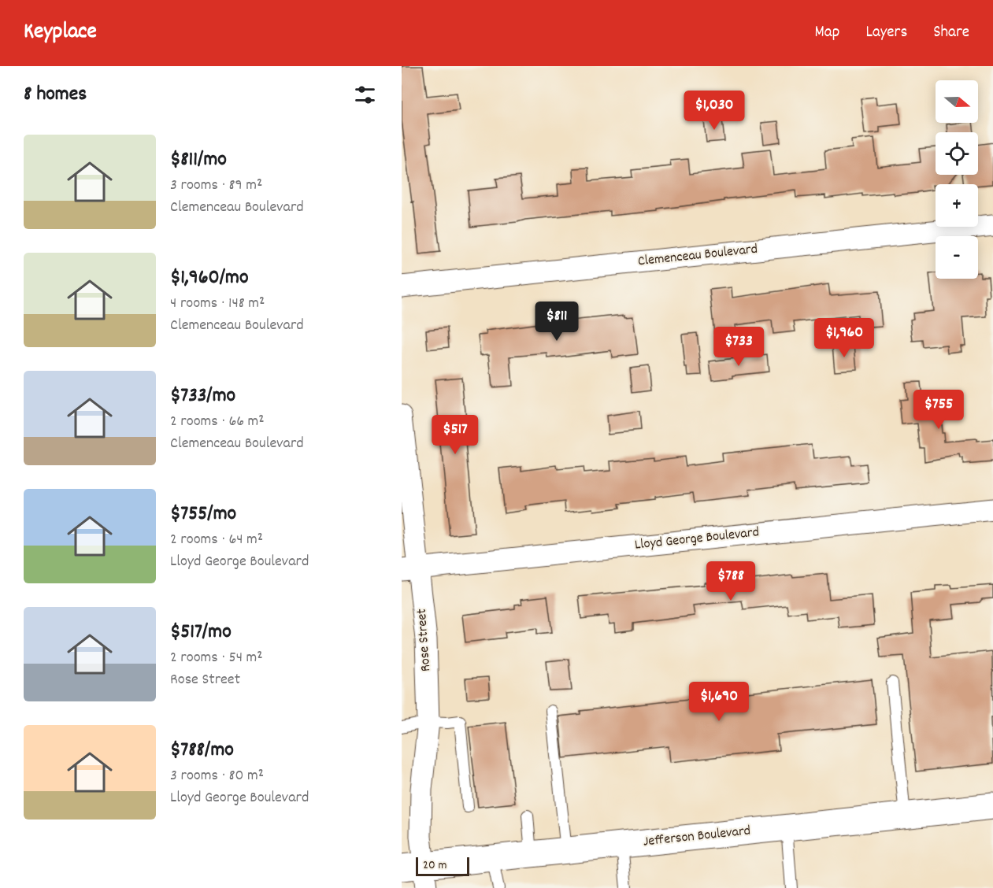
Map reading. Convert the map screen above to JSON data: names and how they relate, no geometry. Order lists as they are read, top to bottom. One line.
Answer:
{"streets":{"street":["Clemenceau Boulevard","Lloyd George Boulevard","Rose Street","Jefferson Boulevard"]},"crossings":[["Lloyd George Boulevard","Rose Street"],["Rose Street","Jefferson Boulevard"]],"scale_bar":"20 m","north":"right","page":{"header":"Keyplace","nav":["Map","Layers","Share"],"heading":"8 homes","map_buttons":["+","−"],"price":["$1,030","$811","$1,960","$733","$755","$517","$788","$1,690"],"list":[{"name":"$811/mo","note":"3 rooms · 89 m² · Clemenceau Boulevard"},{"name":"$1,960/mo","note":"4 rooms · 148 m² · Clemenceau Boulevard"},{"name":"$733/mo","note":"2 rooms · 66 m² · Clemenceau Boulevard"},{"name":"$755/mo","note":"2 rooms · 64 m² · Lloyd George Boulevard"},{"name":"$517/mo","note":"2 rooms · 54 m² · Rose Street"},{"name":"$788/mo","note":"3 rooms · 80 m² · Lloyd George Boulevard"}],"scale":"20 m"}}
